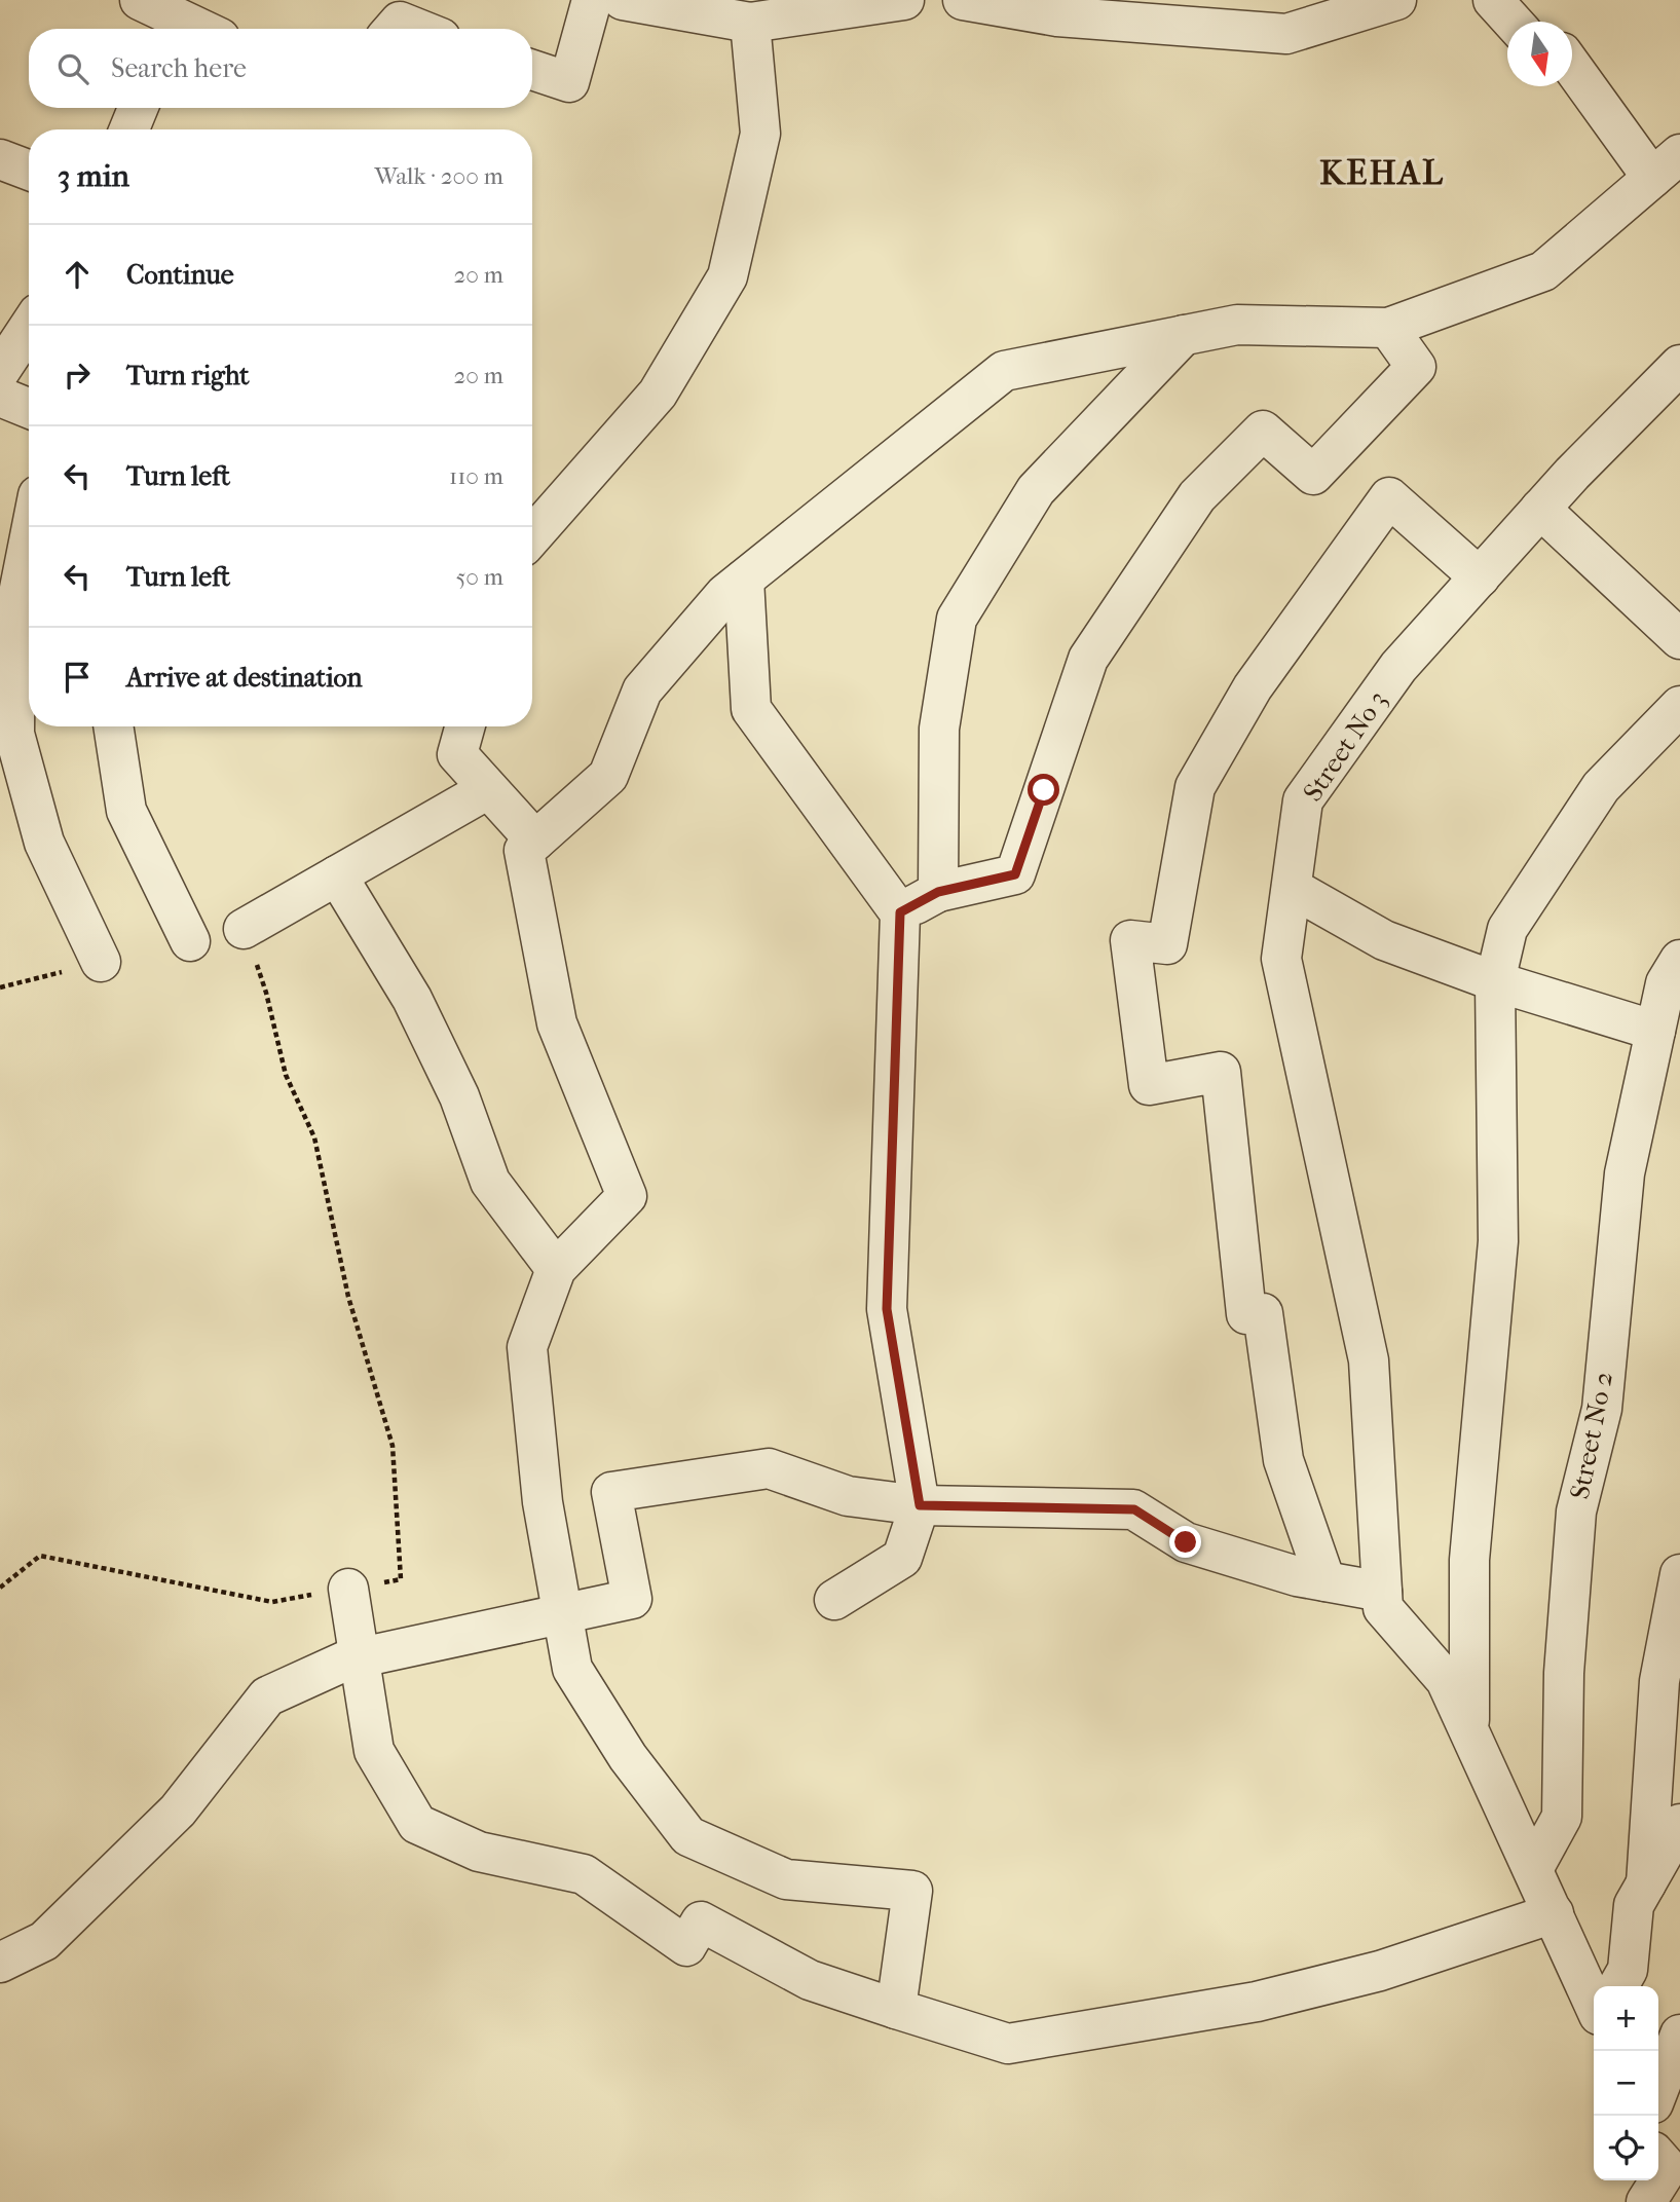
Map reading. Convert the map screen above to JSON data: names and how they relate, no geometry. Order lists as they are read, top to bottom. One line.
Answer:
{"streets":{"street":["Street No 3","Street No 2"]},"districts":["KEHAL"],"north":"bottom","page":{"search":"Search here","heading":["3 min","Walk · 200 m"],"list":[["Continue","20 m"],["Turn right","20 m"],["Turn left","110 m"],["Turn left","50 m"],"Arrive at destination"],"map_buttons":["+","−"]}}
